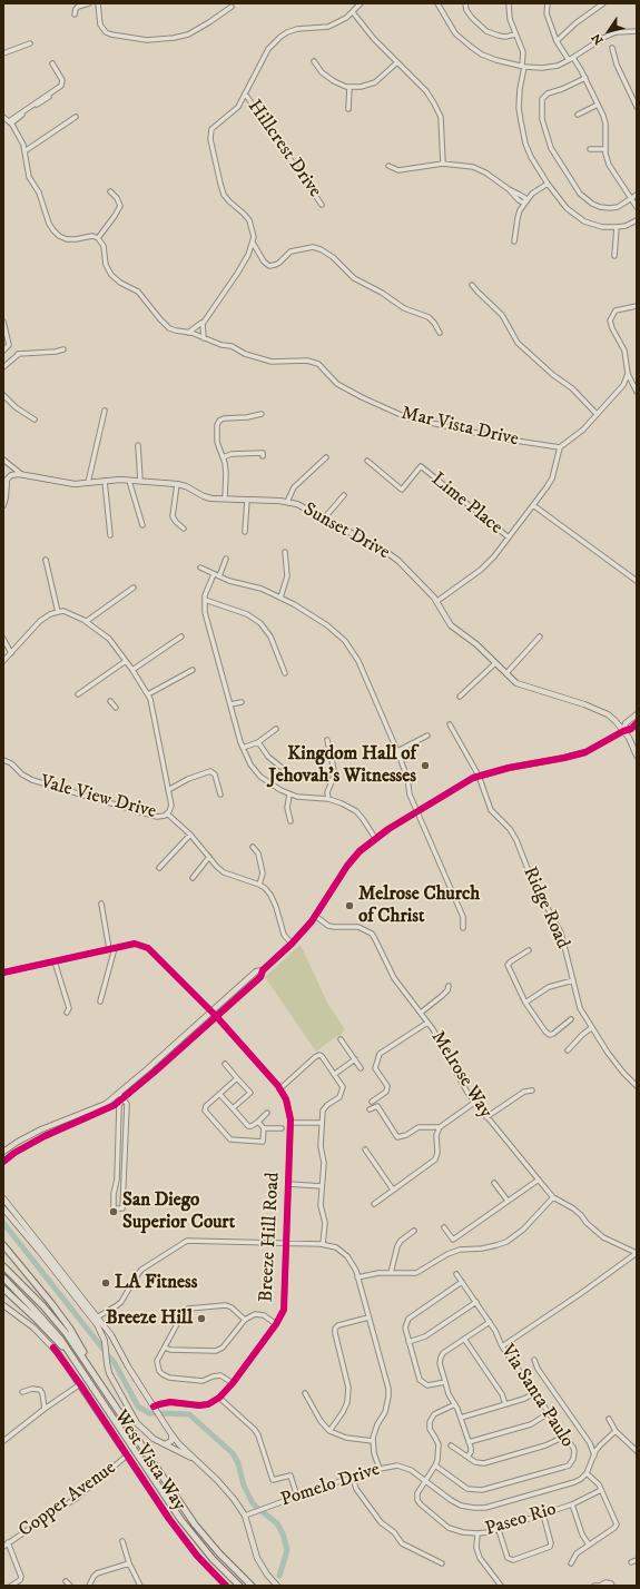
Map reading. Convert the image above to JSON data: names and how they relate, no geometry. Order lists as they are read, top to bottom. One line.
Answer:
{"streets":{"main road":["Sunset Drive","West Vista Way"],"street":["Hillcrest Drive","Mar Vista Drive","Lime Place","Vale View Drive","Ridge Road","Melrose Way","Breeze Hill Road","Via Santa Paulo","Pomelo Drive","Copper Avenue","Paseo Rio"]},"crossings":[["West Vista Way","Copper Avenue"],["Pomelo Drive","Paseo Rio"]],"places":["Kingdom Hall of Jehovah’s Witnesses","Melrose Church of Christ","San Diego Superior Court","LA Fitness","Breeze Hill"],"north":"bottom left"}
